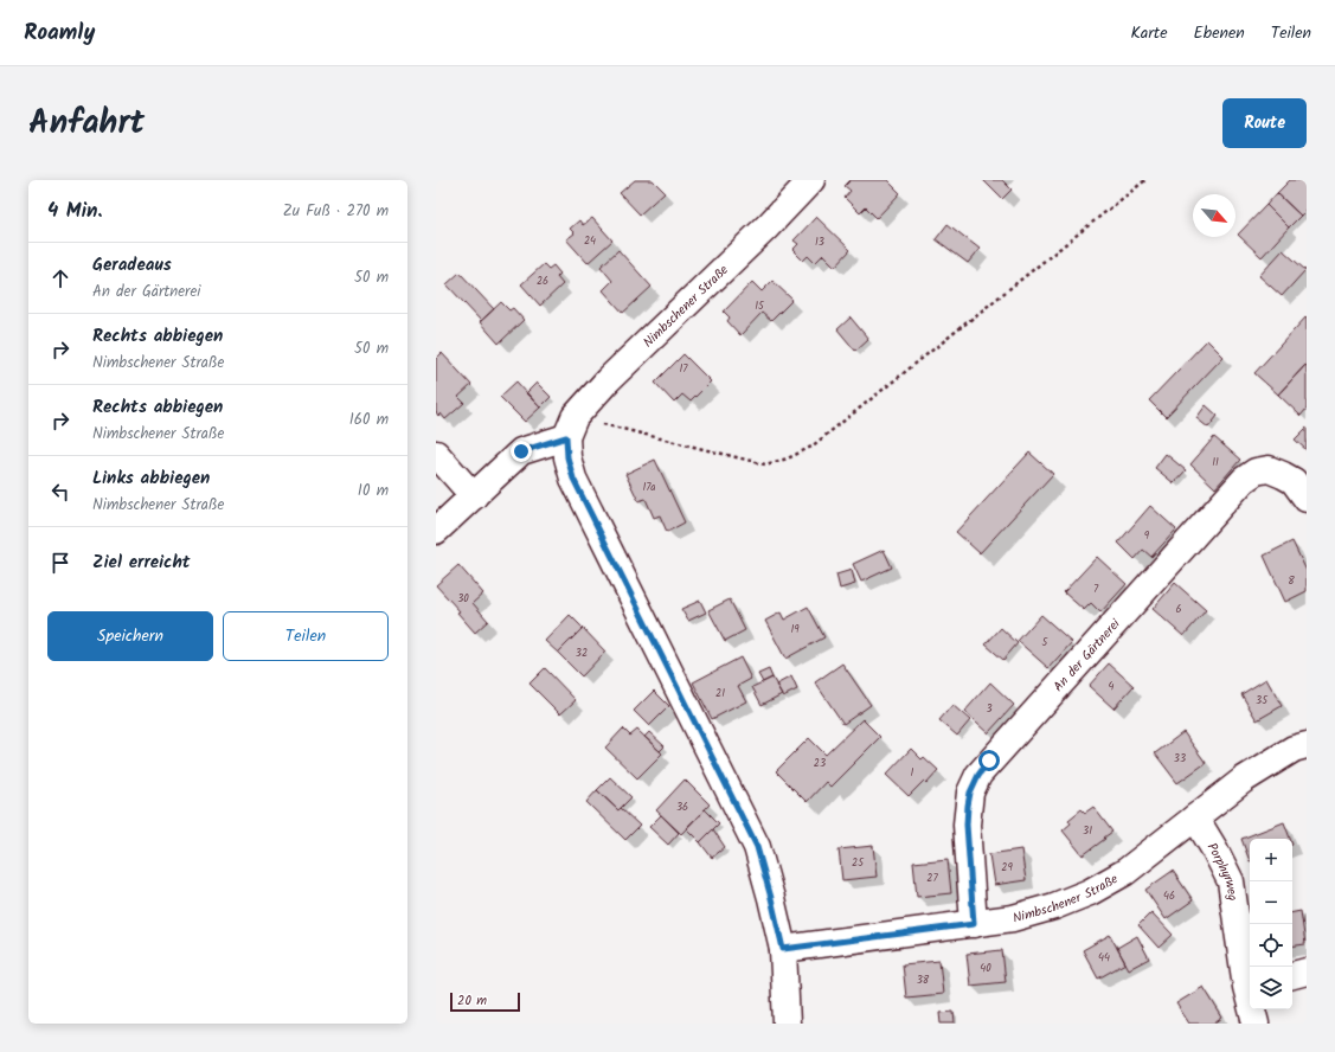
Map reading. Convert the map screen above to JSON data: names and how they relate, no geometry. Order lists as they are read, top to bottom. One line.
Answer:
{"streets":{"street":["Nimbschener Straße","An der Gärtnerei","Porphyrweg"]},"crossings":[["Nimbschener Straße","An der Gärtnerei"],["Nimbschener Straße","Porphyrweg"]],"house_numbers":["24","13","26","15","17","11","17a","9","8","7","30","6","19","5","32","4","21","35","3","33","23","1","36","31","25","29","27","46","44","40","38"],"scale_bar":"20 m","north":"bottom right","page":{"header":"Roamly","nav":["Karte","Ebenen","Teilen"],"title":"Anfahrt","buttons":["Route",["Speichern","Teilen"]],"heading":["4 Min.","Zu Fuß · 270 m"],"list":[["Geradeaus","An der Gärtnerei","50 m"],["Rechts abbiegen","Nimbschener Straße","50 m"],["Rechts abbiegen","Nimbschener Straße","160 m"],["Links abbiegen","Nimbschener Straße","10 m"],"Ziel erreicht"],"map_buttons":["+","−"],"scale":"20 m"}}
